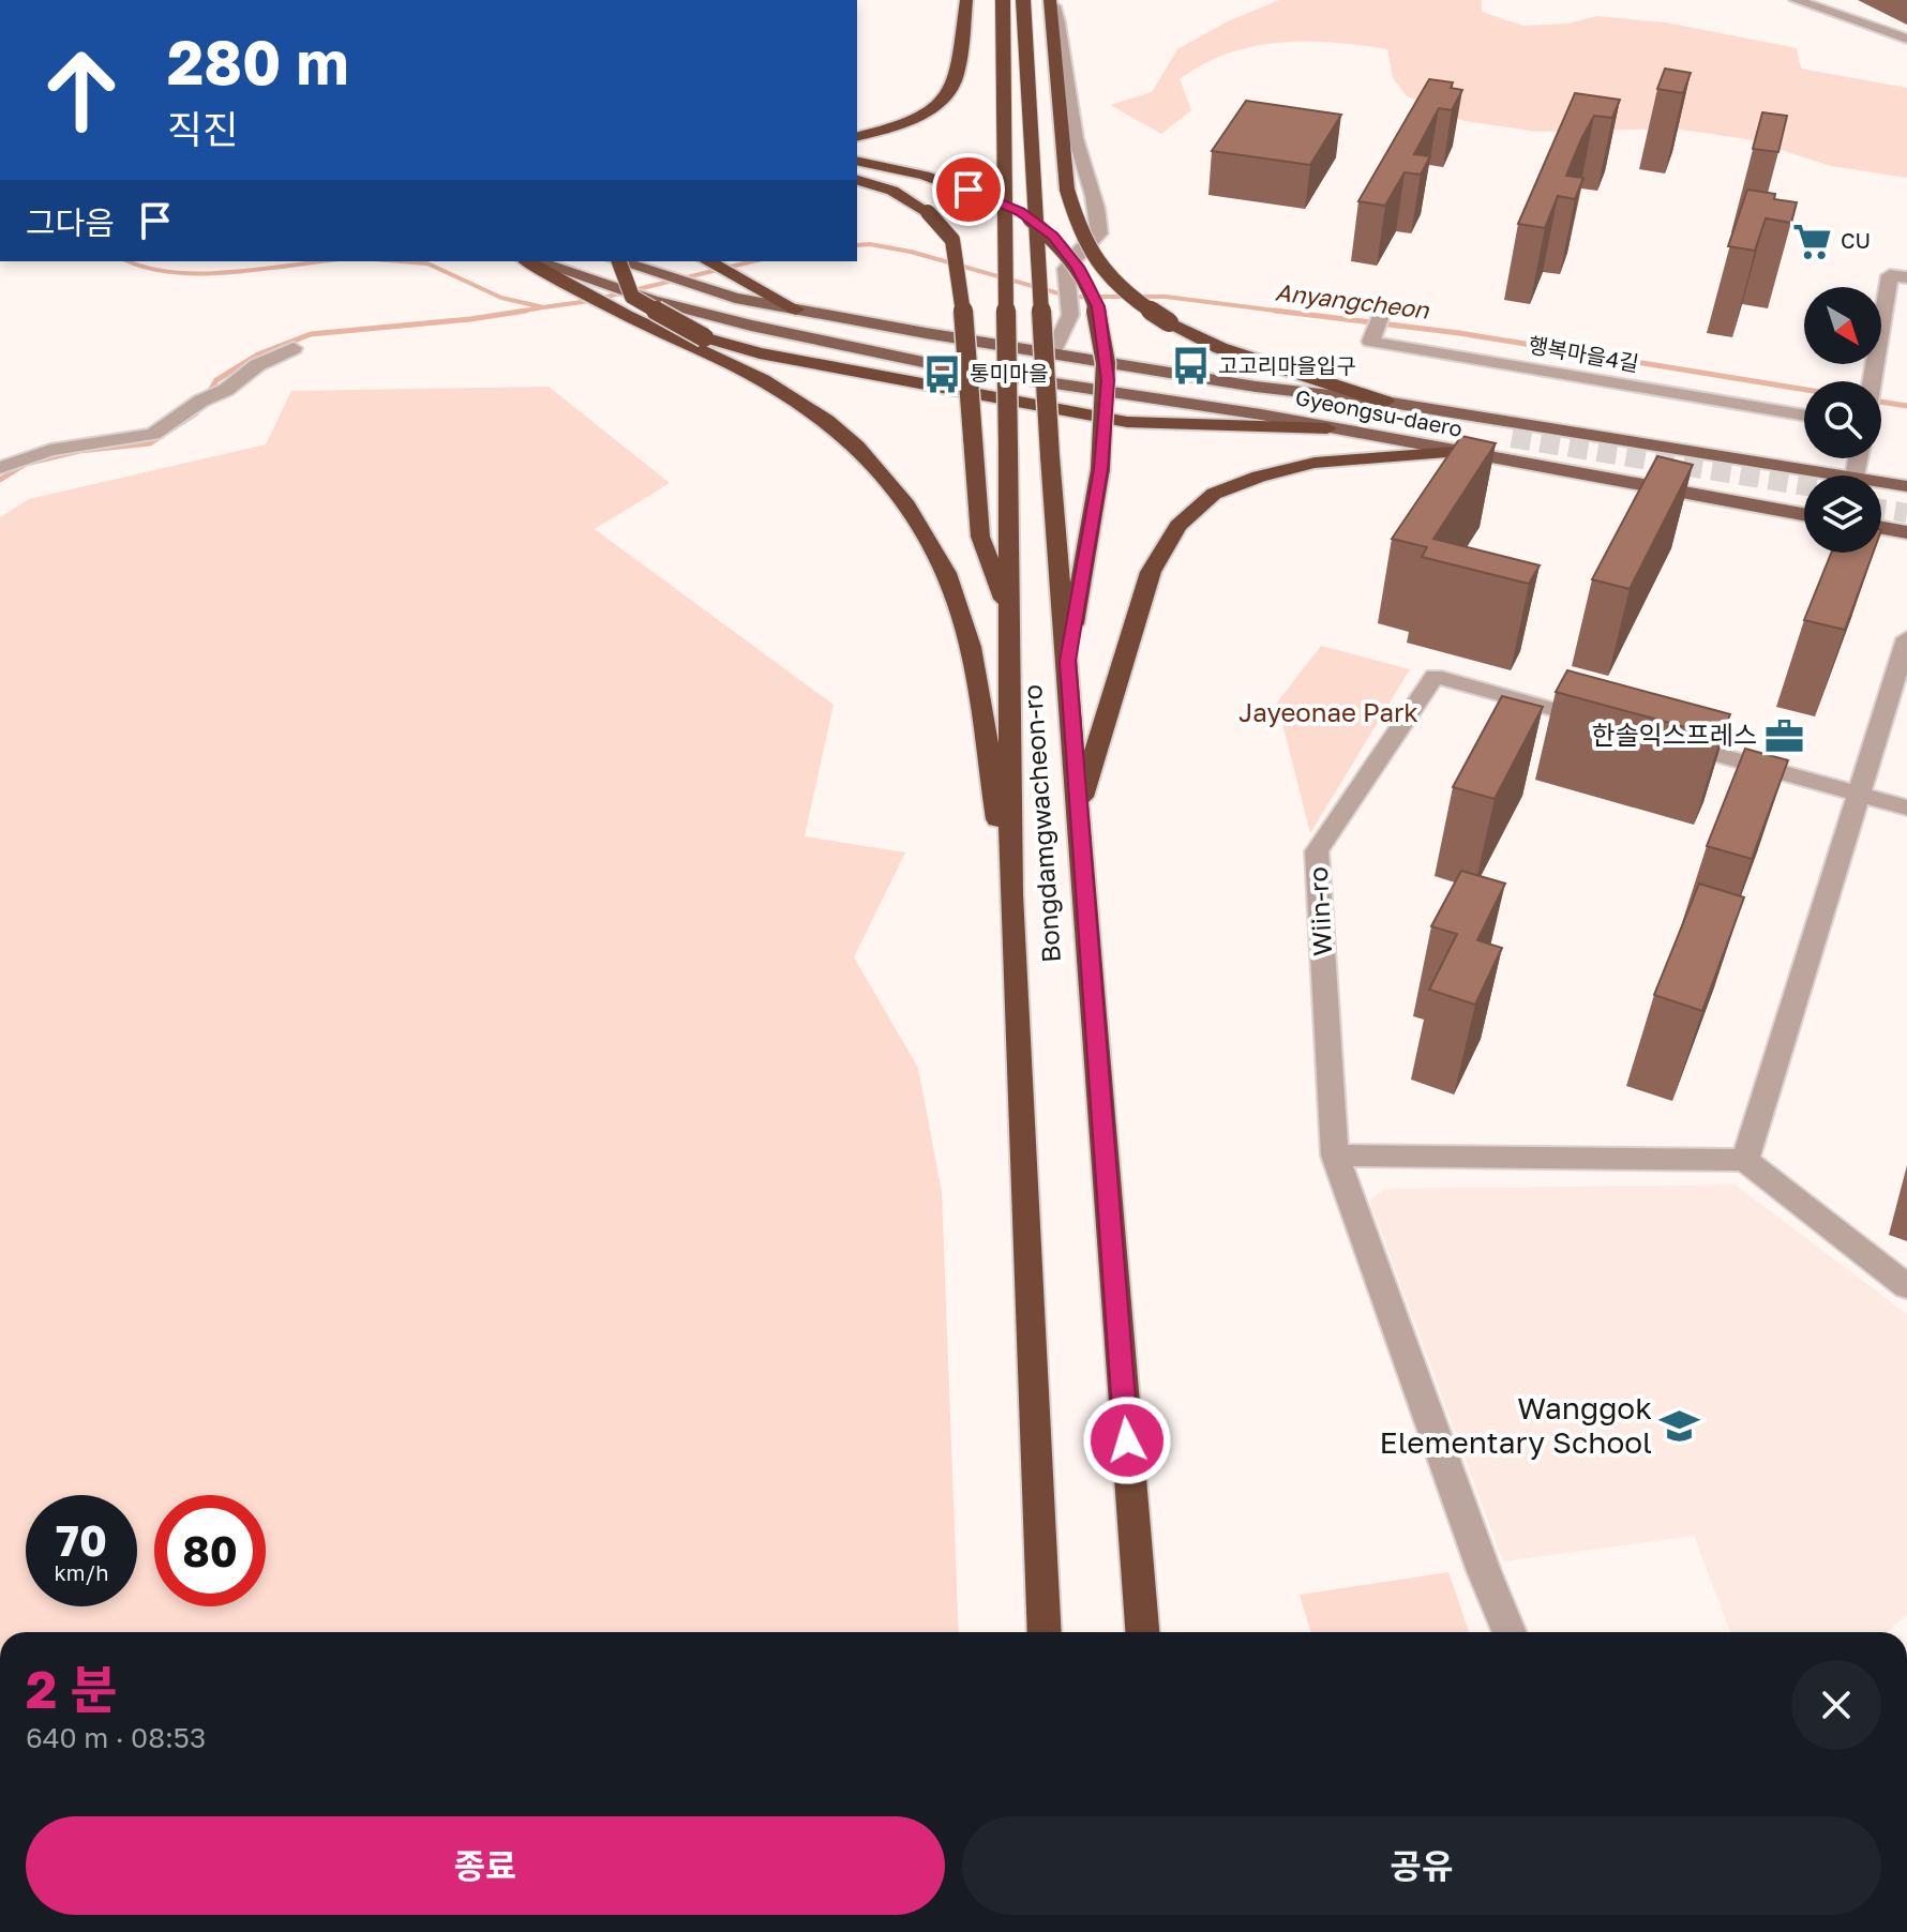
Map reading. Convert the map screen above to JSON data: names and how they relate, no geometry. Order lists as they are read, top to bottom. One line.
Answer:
{"streets":{"highway":["Bongdamgwacheon-ro"],"main road":["Gyeongsu-daero"],"street":["행복마을4길","Wiin-ro"]},"water":["Anyangcheon"],"parks":["Jayeonae Park"],"places":{"supermarket":["CU"],"bus stop":["고고리마을입구","통미마을"],"office":["한솔익스프레스"],"school or university":["Wanggok Elementary School"]},"north":"bottom right","page":{"turn":["280 m","직진"],"then":"그다음","speed":"70 km/h","limit":"80","heading":["2 분","640 m · 08:53"],"buttons":["종료","공유"]}}
